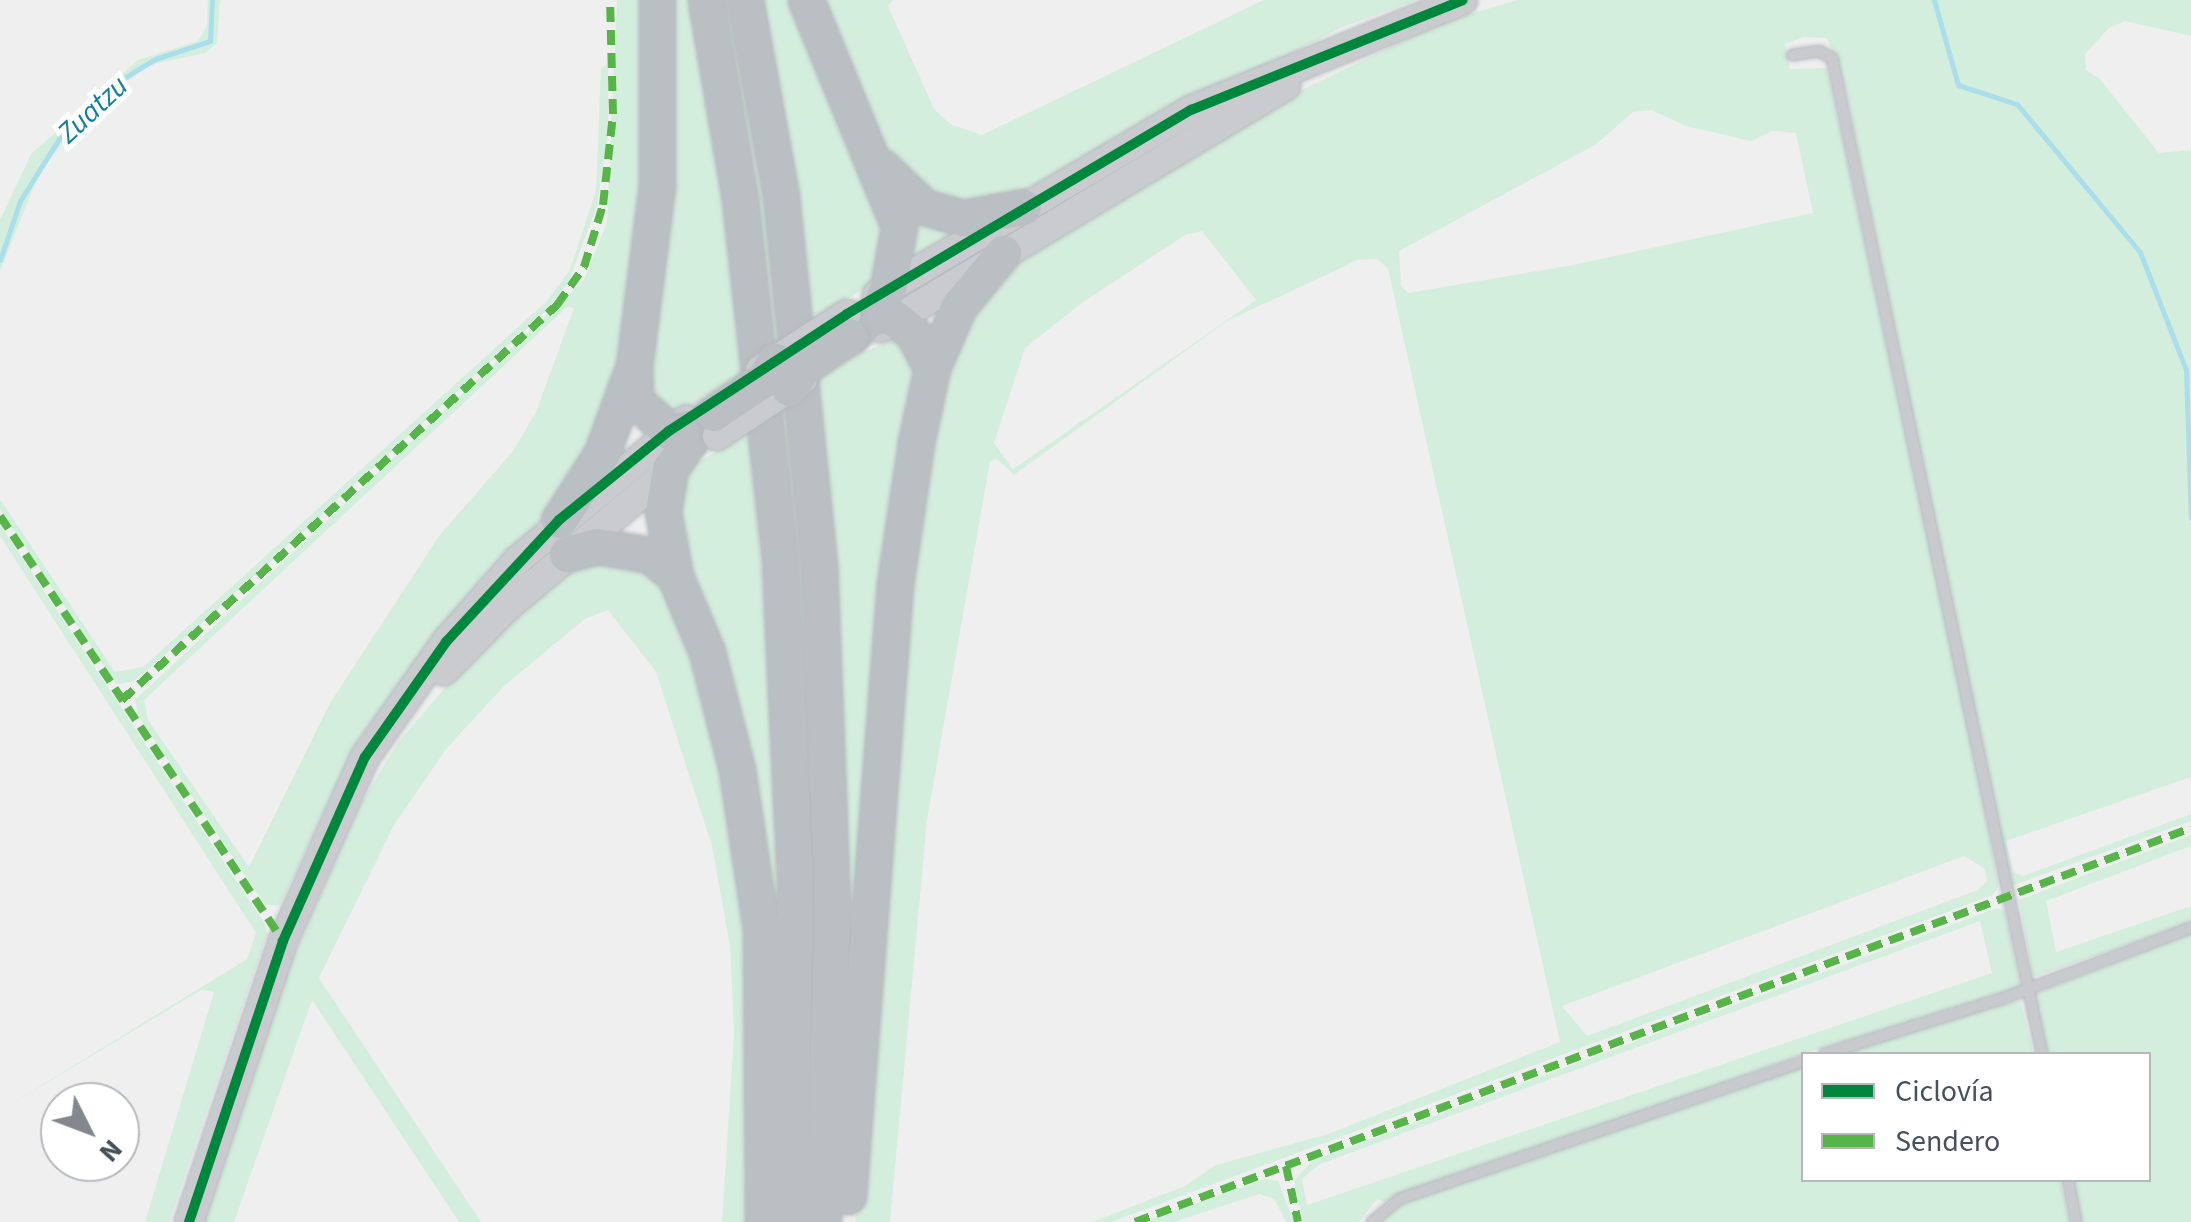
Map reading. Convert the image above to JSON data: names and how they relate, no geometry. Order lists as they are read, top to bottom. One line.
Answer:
{"water":["Zuatzu"],"legend":["Ciclovía","Sendero"],"north":"bottom right"}
